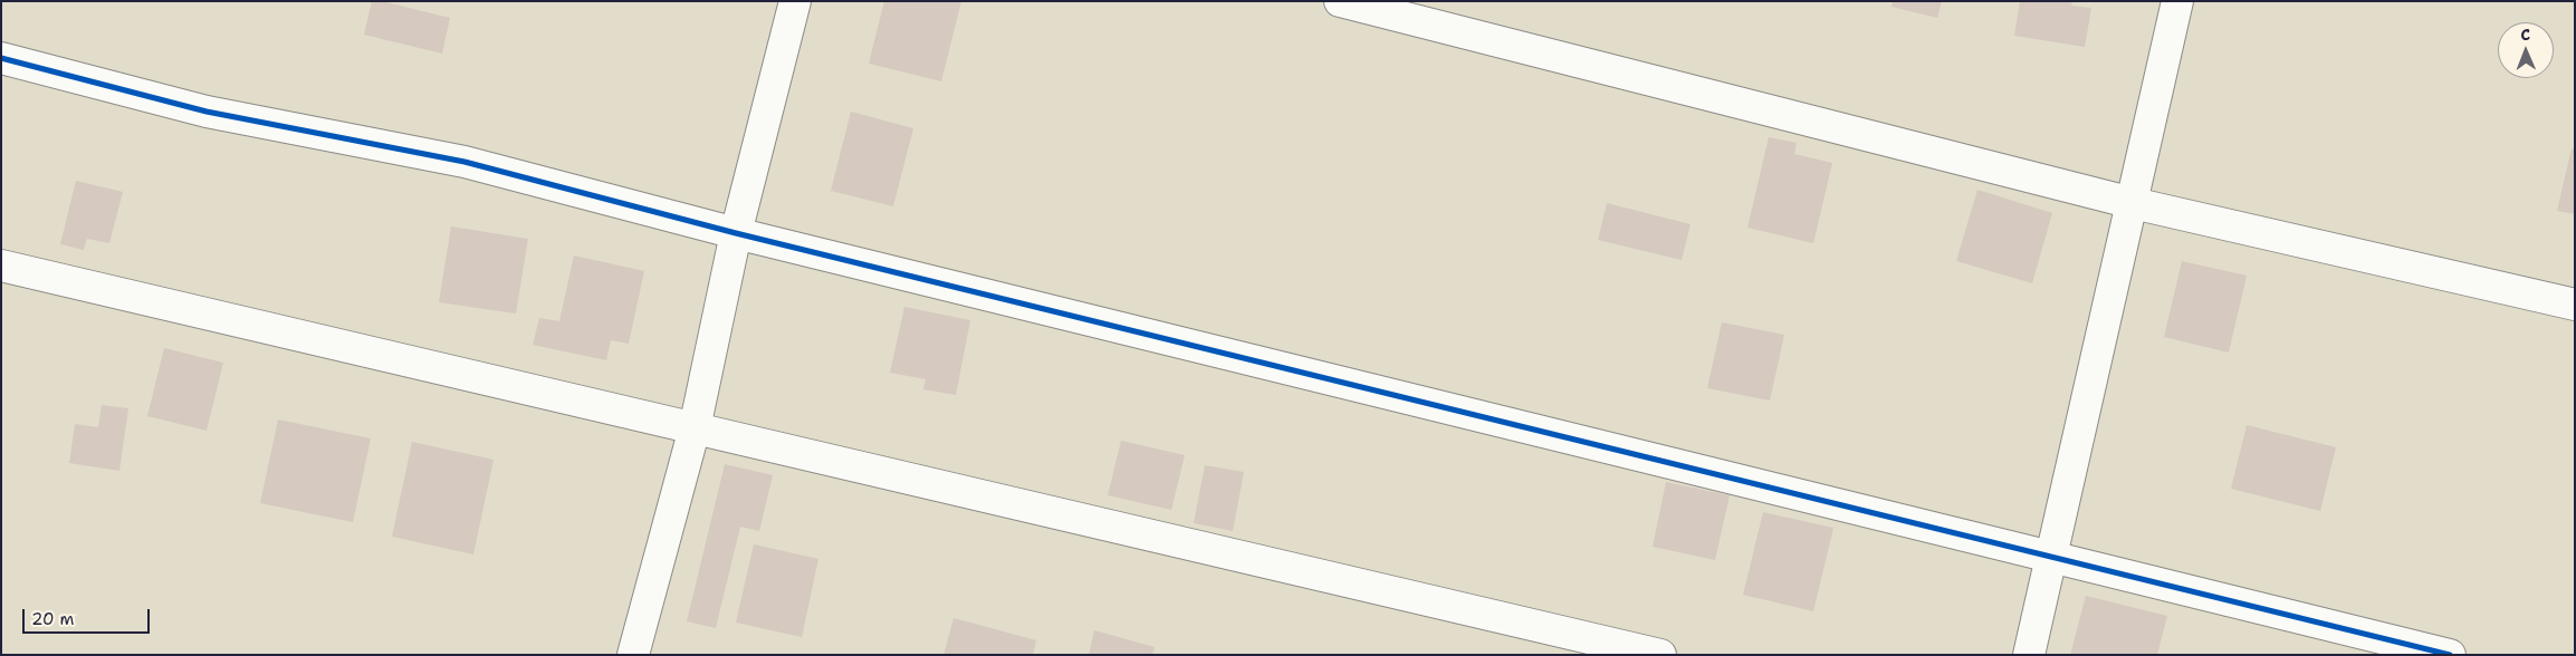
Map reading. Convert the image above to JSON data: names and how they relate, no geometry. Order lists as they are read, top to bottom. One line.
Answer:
{"scale_bar":"20 m","north":"top"}
